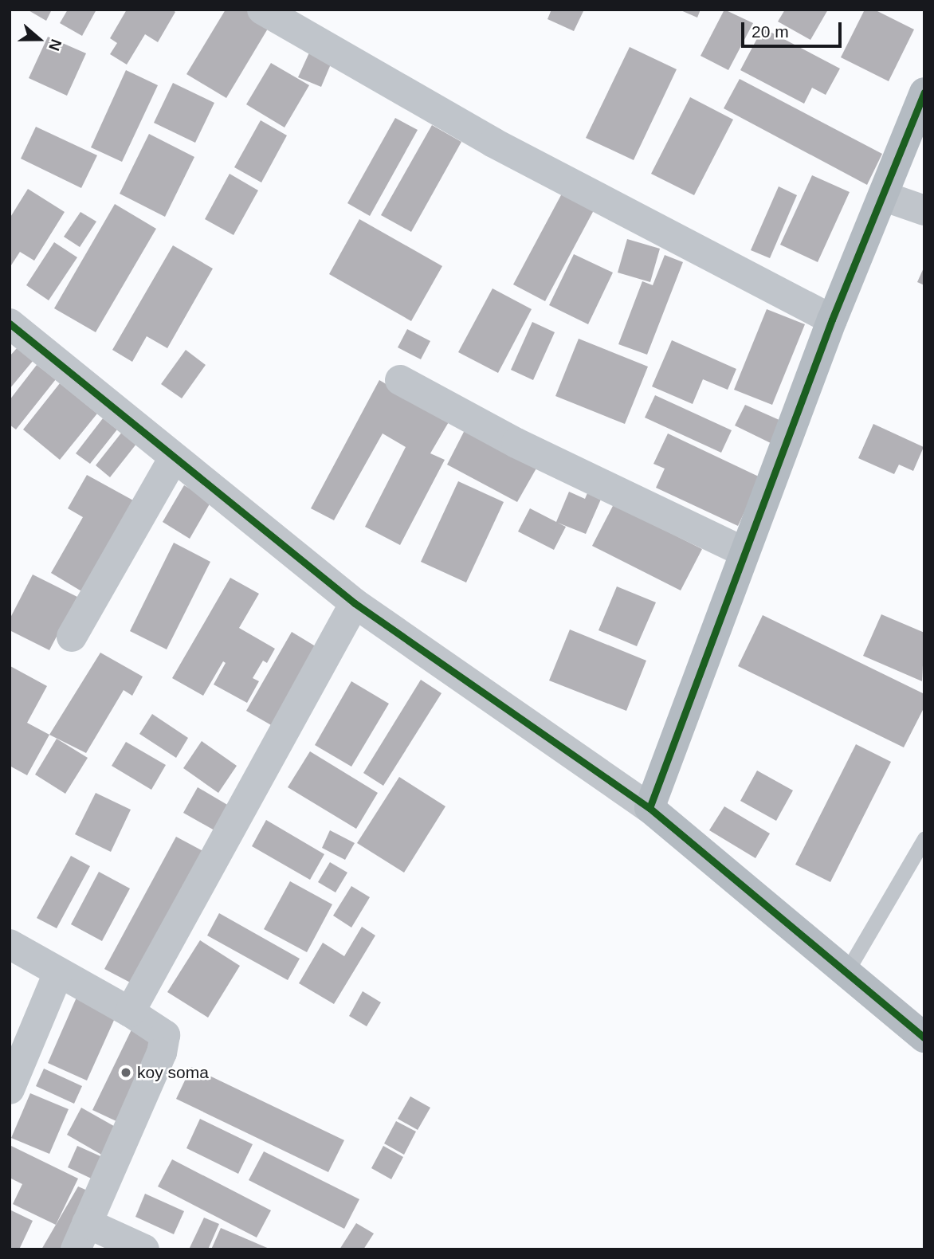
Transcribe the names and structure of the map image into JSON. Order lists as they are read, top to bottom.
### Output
{
  "places": ["koy soma"],
  "scale_bar": "20 m",
  "north": "right"
}
